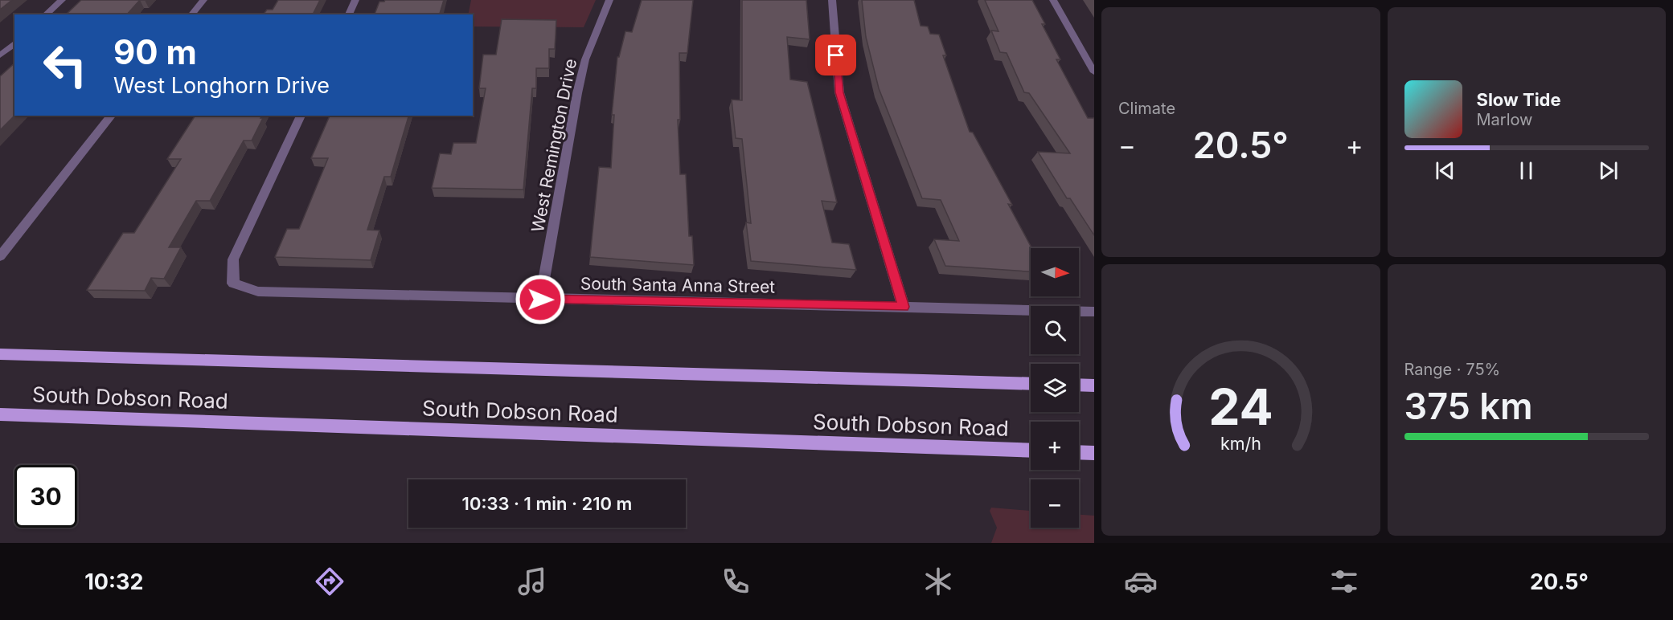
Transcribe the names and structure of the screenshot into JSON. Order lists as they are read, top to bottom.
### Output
{
  "streets": {
    "main road": ["South Dobson Road"],
    "street": ["West Remington Drive", "South Santa Anna Street"]
  },
  "crossings": [
    ["West Remington Drive", "South Santa Anna Street"]
  ],
  "north": "right",
  "page": {
    "tile": [
      "Climate",
      ["Range · 75%", "375 km"]
    ],
    "turn": ["90 m", "West Longhorn Drive"],
    "song": ["Slow Tide", "Marlow"],
    "heat": ["−", "20.5°", "+"],
    "map_buttons": ["+", "−"],
    "limit": "30",
    "trip": "10:33 · 1 min · 210 m",
    "tabs": ["10:32", "20.5°"],
    "gauge": ["24", "km/h"]
  }
}
